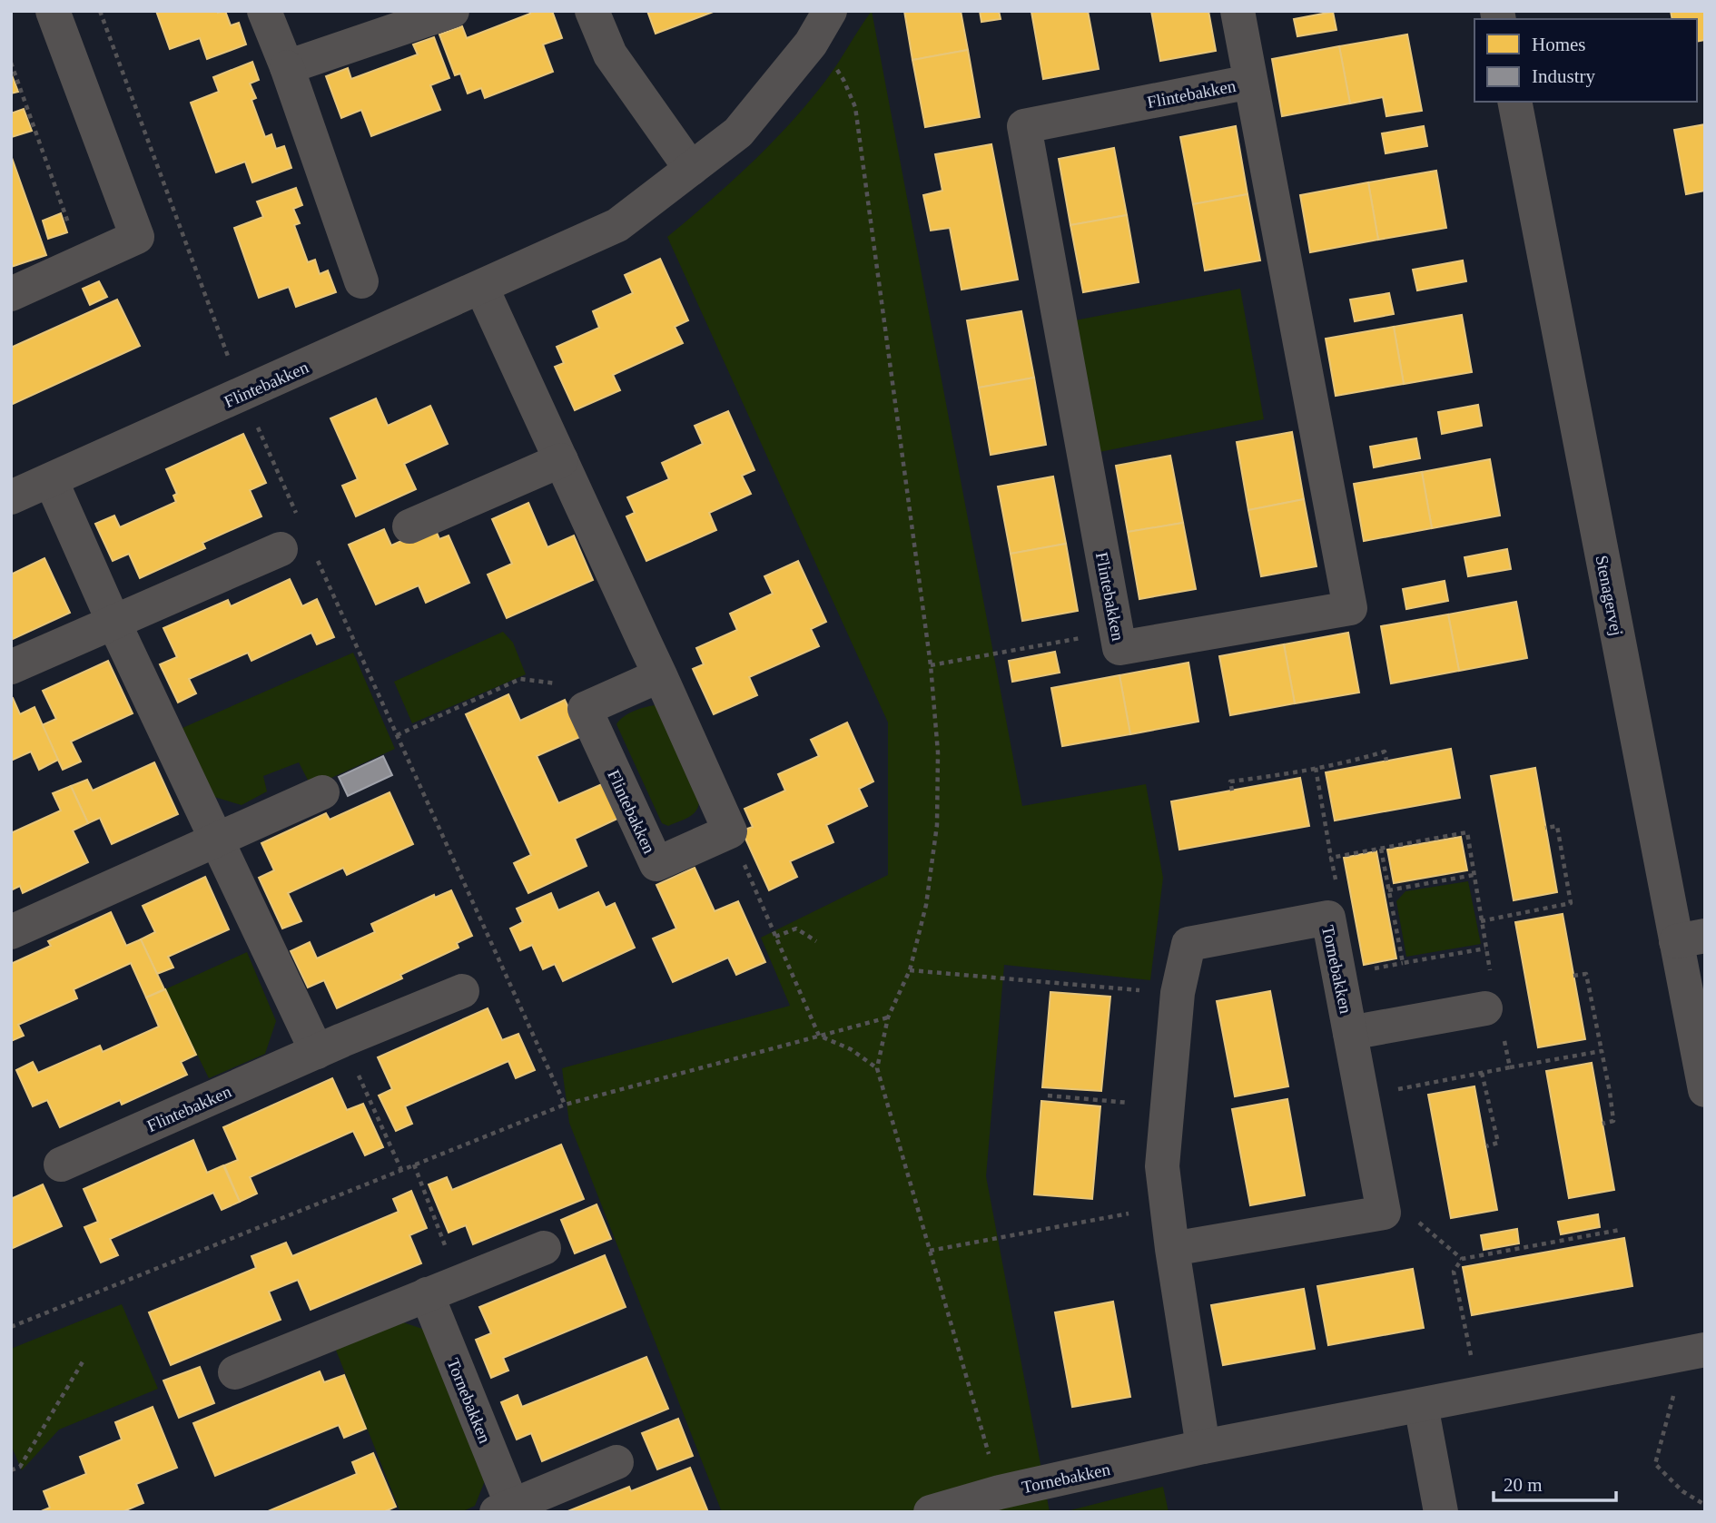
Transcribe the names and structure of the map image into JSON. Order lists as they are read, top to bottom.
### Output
{
  "streets": {
    "street": ["Flintebakken", "Stenagervej", "Tornebakken"]
  },
  "legend": ["Homes", "Industry"],
  "scale_bar": "20 m"
}
